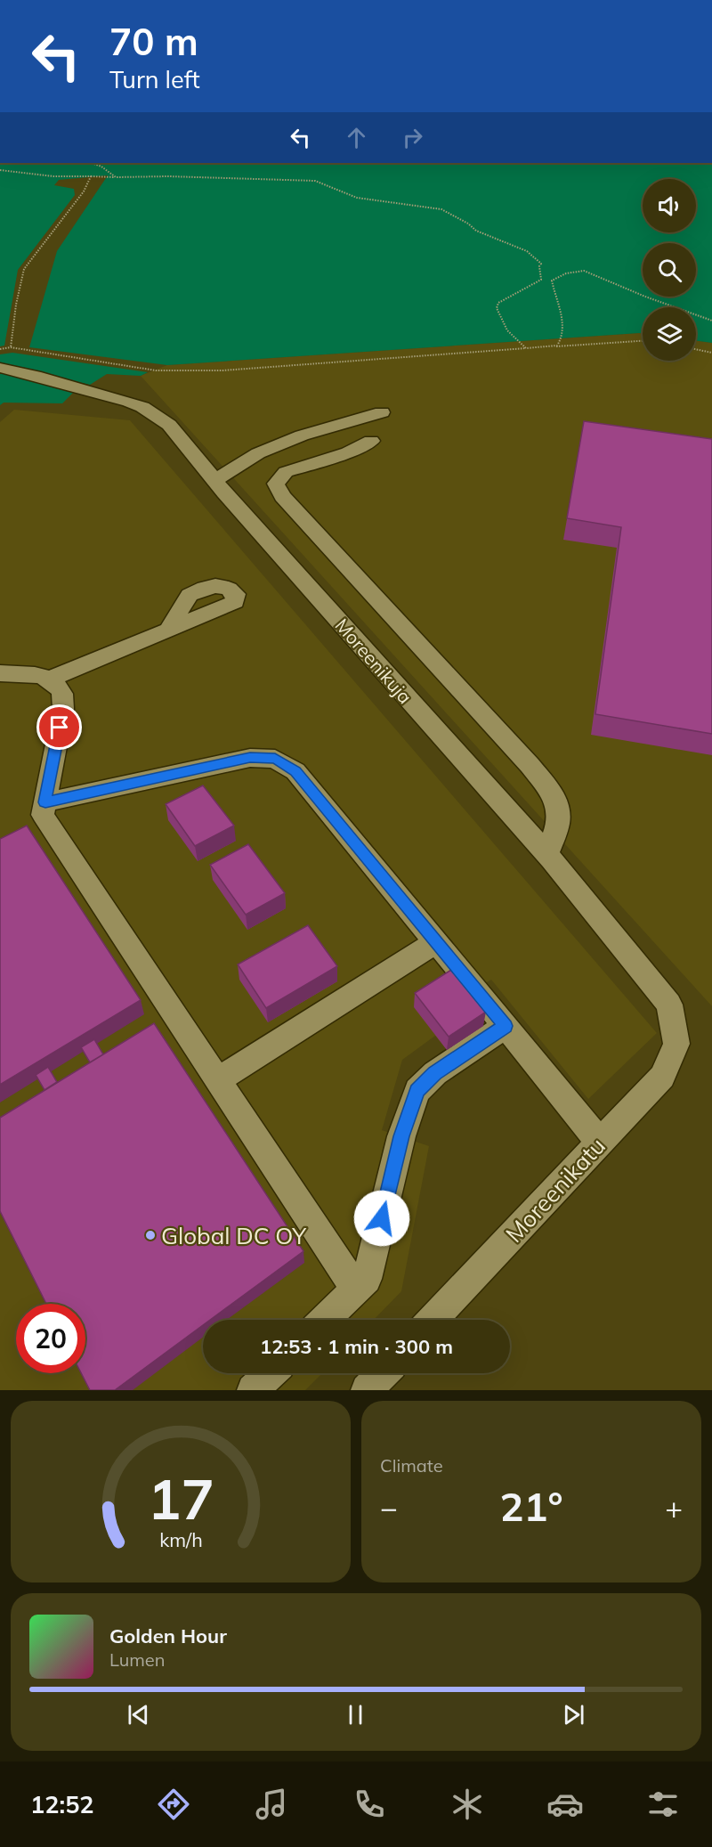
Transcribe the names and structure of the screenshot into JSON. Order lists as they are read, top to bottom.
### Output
{
  "streets": {
    "street": ["Moreenikuja", "Moreenikatu"]
  },
  "crossings": [
    ["Moreenikuja", "Moreenikatu"]
  ],
  "places": ["Global DC OY"],
  "page": {
    "turn": ["70 m", "Turn left"],
    "limit": "20",
    "trip": "12:53 · 1 min · 300 m",
    "tile": "Climate",
    "heat": ["−", "21°", "+"],
    "song": ["Golden Hour", "Lumen"],
    "tabs": "12:52",
    "gauge": ["17", "km/h"]
  }
}
